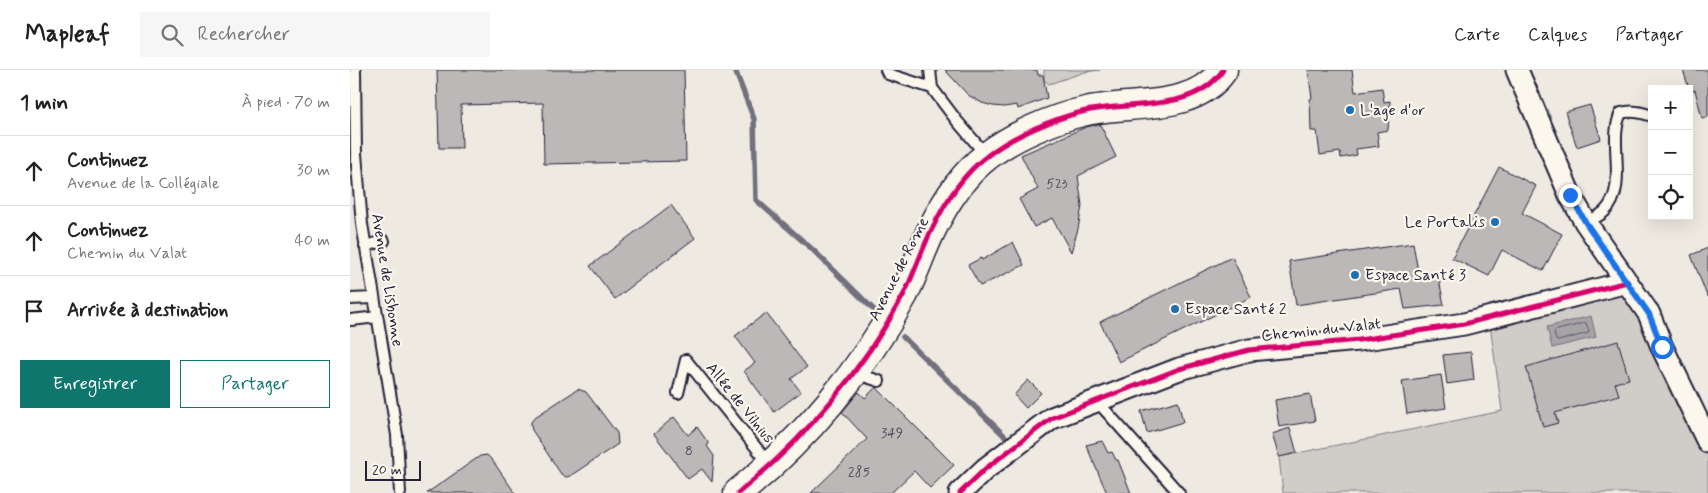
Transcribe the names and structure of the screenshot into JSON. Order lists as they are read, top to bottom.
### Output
{
  "streets": {
    "street": ["Avenue de Rome", "Chemin du Valat"],
    "lane": ["Avenue de Lisbonne", "Allée de Vilnius"]
  },
  "crossings": [
    ["Avenue de Rome", "Allée de Vilnius"]
  ],
  "places": [
    "L'age d'or",
    "Le Portalis",
    "Espace Santé 3",
    "Espace Santé 2"
  ],
  "house_numbers": [
    "523",
    "349",
    "8",
    "285"
  ],
  "scale_bar": "20 m",
  "page": {
    "header": "Mapleaf",
    "search": "Rechercher",
    "nav": ["Carte", "Calques", "Partager"],
    "heading": ["1 min", "À pied · 70 m"],
    "map_buttons": ["+", "−"],
    "list": [
      ["Continuez", "Avenue de la Collégiale", "30 m"],
      ["Continuez", "Chemin du Valat", "40 m"],
      "Arrivée à destination"
    ],
    "buttons": ["Enregistrer", "Partager"],
    "scale": "20 m"
  }
}
